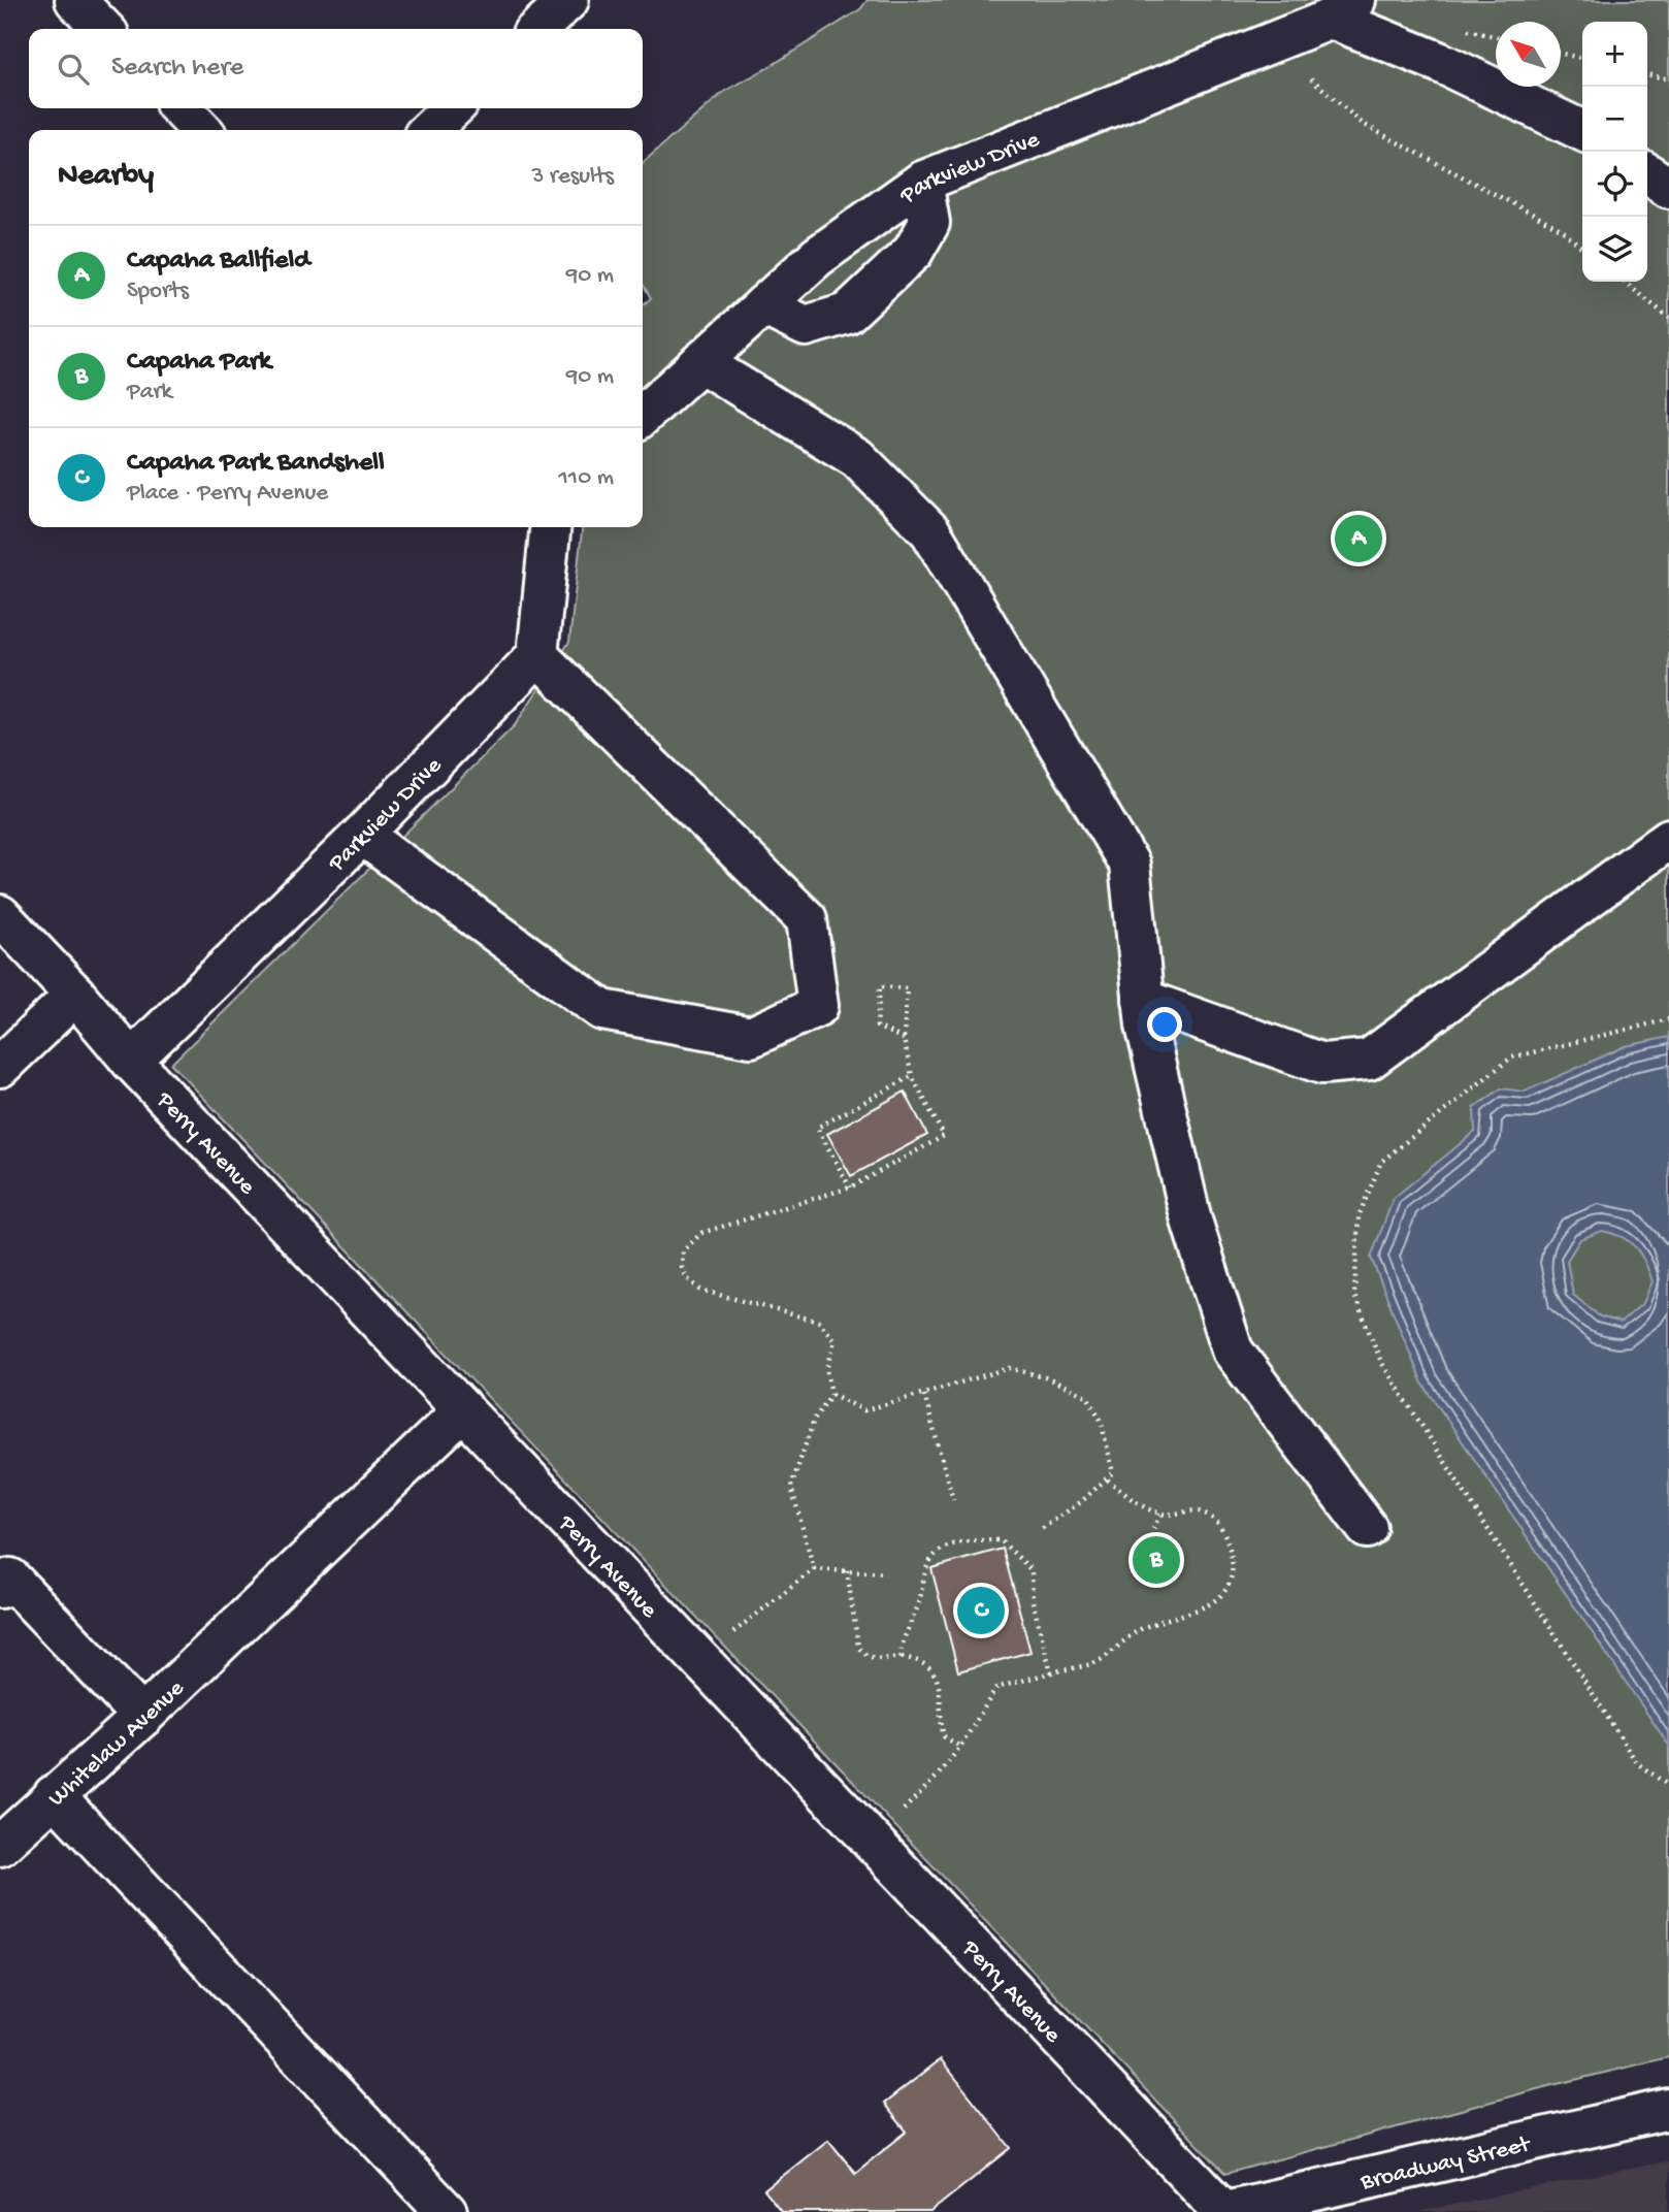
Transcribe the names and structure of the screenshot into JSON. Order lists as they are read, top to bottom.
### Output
{
  "streets": {
    "street": [
      "Parkview Drive",
      "Perry Avenue",
      "Whitelaw Avenue",
      "Broadway Street"
    ]
  },
  "crossings": [
    ["Parkview Drive", "Perry Avenue"],
    ["Perry Avenue", "Whitelaw Avenue"],
    ["Perry Avenue", "Broadway Street"]
  ],
  "north": "top left",
  "page": {
    "map_buttons": ["+", "−"],
    "search": "Search here",
    "heading": ["Nearby", "3 results"],
    "list": [
      {
        "mark": "A",
        "name": "Capaha Ballfield",
        "note": "Sports",
        "value": "90 m"
      },
      {
        "mark": "B",
        "name": "Capaha Park",
        "note": "Park",
        "value": "90 m"
      },
      {
        "mark": "C",
        "name": "Capaha Park Bandshell",
        "note": "Place · Perry Avenue",
        "value": "110 m"
      }
    ],
    "pins": ["A", "B", "C"]
  }
}
